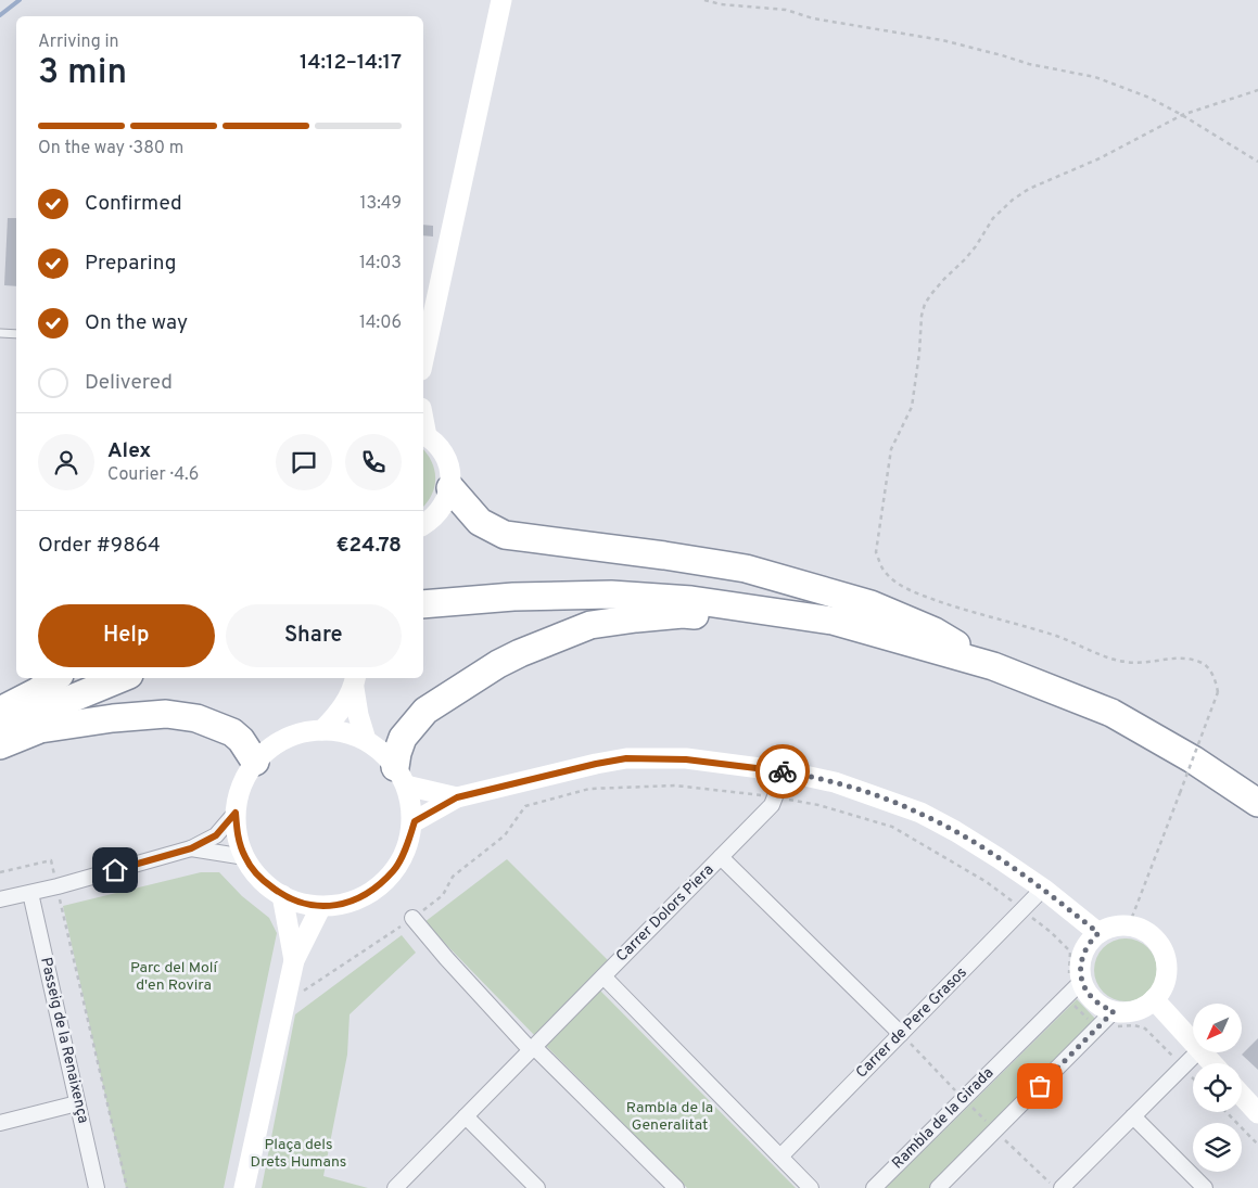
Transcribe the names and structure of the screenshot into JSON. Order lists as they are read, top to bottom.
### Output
{
  "streets": {
    "street": [
      "Carrer Dolors Piera",
      "Carrer de Pere Grasos",
      "Passeig de la Renaixença",
      "Rambla de la Girada"
    ]
  },
  "parks": ["Parc del Molí d'en Rovira", "Rambla de la Generalitat", "Plaça dels Drets Humans"],
  "north": "bottom left",
  "page": {
    "heading": ["3 min", "Arriving in", "14:12–14:17"],
    "panel": [
      "Alex",
      "Courier · 4.6",
      "Order #9864",
      "€24.78"
    ],
    "bar": "On the way · 380 m",
    "list": [
      ["Confirmed", "13:49"],
      ["Preparing", "14:03"],
      ["On the way", "14:06"],
      "Delivered"
    ],
    "buttons": ["Help", "Share"]
  }
}
